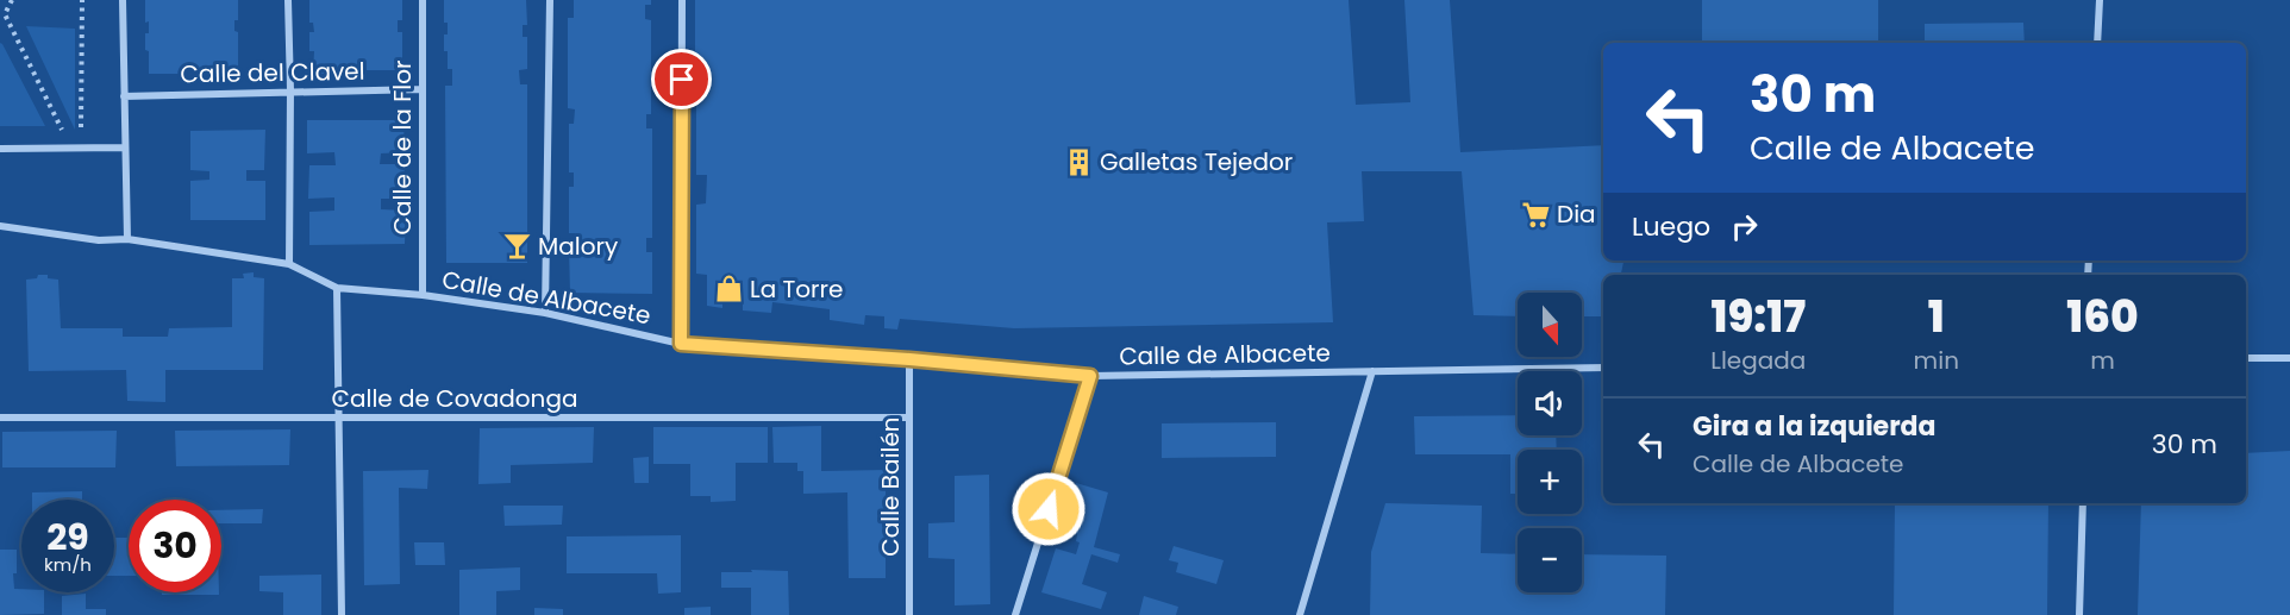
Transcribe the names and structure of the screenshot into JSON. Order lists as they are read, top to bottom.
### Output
{
  "streets": {
    "street": [
      "Calle del Clavel",
      "Calle de la Flor",
      "Calle de Albacete",
      "Calle de Covadonga",
      "Calle Bailén"
    ]
  },
  "crossings": [
    ["Calle del Clavel", "Calle de la Flor"],
    ["Calle de la Flor", "Calle de Albacete"],
    ["Calle de Albacete", "Calle Bailén"],
    ["Calle de Covadonga", "Calle Bailén"]
  ],
  "places": {
    "building": ["Galletas Tejedor"],
    "supermarket": ["Dia"],
    "bar": ["Malory"],
    "shop": ["La Torre"]
  },
  "north": "bottom",
  "page": {
    "turn": ["30 m", "Calle de Albacete"],
    "then": "Luego",
    "eta": [
      "19:17",
      "Llegada",
      "1",
      "min",
      "160",
      "m"
    ],
    "map_buttons": ["+", "−"],
    "list": [
      {
        "name": "Gira a la izquierda",
        "note": "Calle de Albacete",
        "value": "30 m"
      }
    ],
    "speed": "29 km/h",
    "limit": "30"
  }
}
